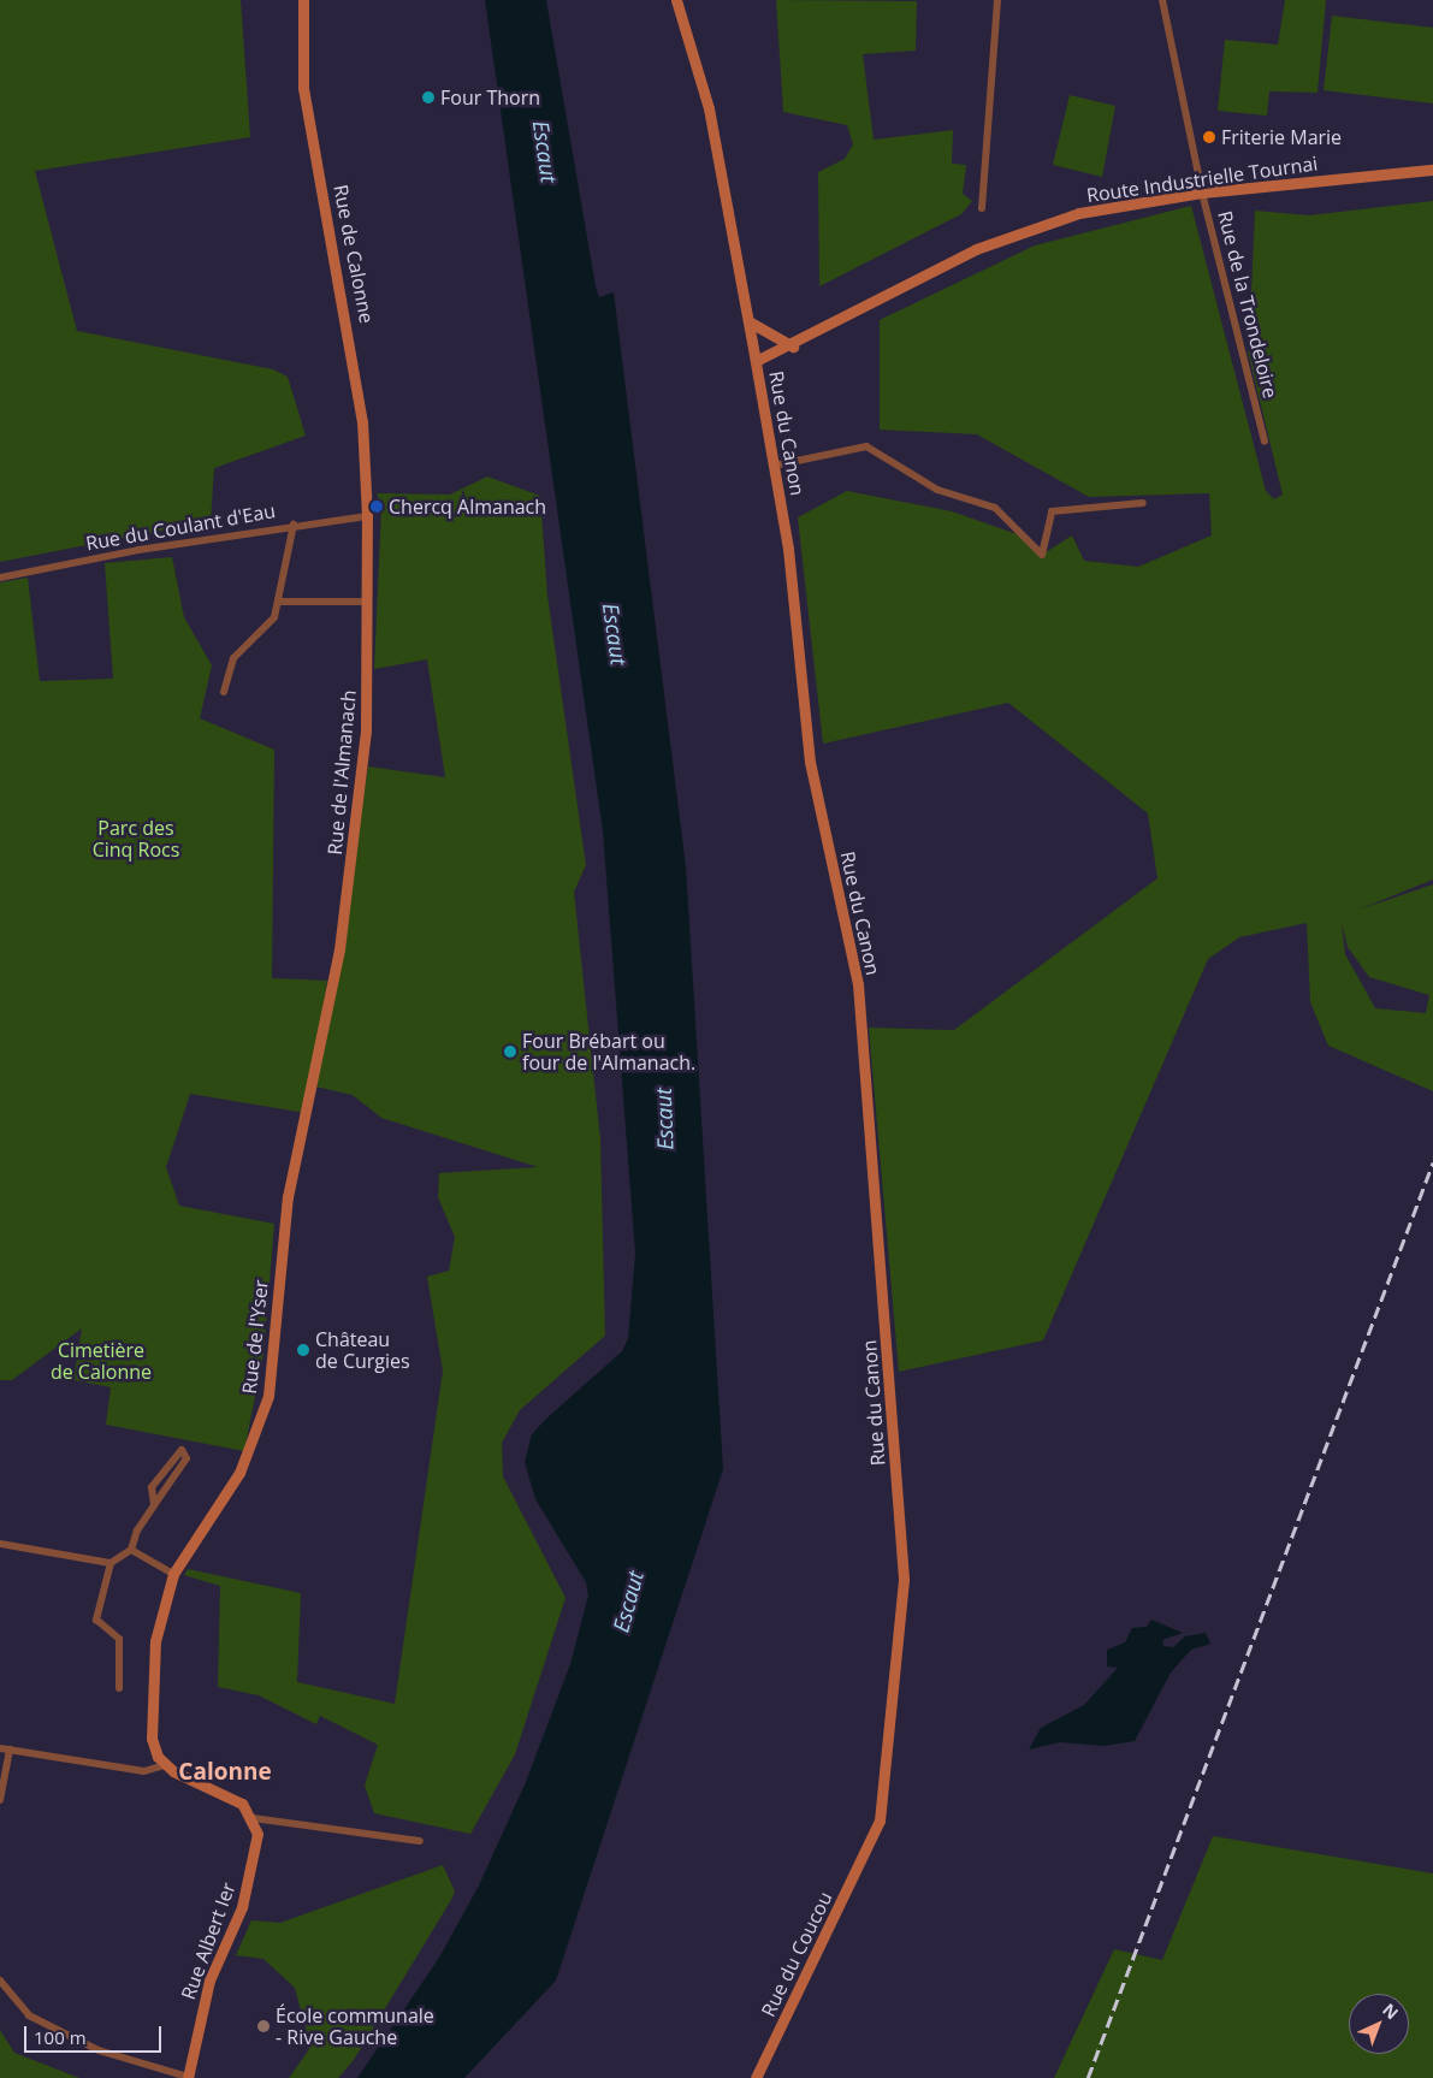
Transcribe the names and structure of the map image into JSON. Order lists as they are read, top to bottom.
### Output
{
  "streets": {
    "main road": [
      "Route Industrielle Tournai",
      "Rue de Calonne",
      "Rue du Canon",
      "Rue de l'Almanach",
      "Rue de l'Yser",
      "Rue Albert Ier",
      "Rue du Coucou"
    ],
    "street": ["Rue de la Trondeloire", "Rue du Coulant d'Eau"]
  },
  "crossings": [
    ["Route Industrielle Tournai", "Rue de la Trondeloire"],
    ["Route Industrielle Tournai", "Rue du Canon"],
    ["Rue de Calonne", "Rue du Coulant d'Eau"],
    ["Rue de Calonne", "Rue de l'Almanach"],
    ["Rue du Canon", "Rue du Coucou"],
    ["Rue du Coulant d'Eau", "Rue de l'Almanach"],
    ["Rue de l'Almanach", "Rue de l'Yser"]
  ],
  "districts": ["Calonne"],
  "water": ["Escaut"],
  "parks": ["Parc des Cinq Rocs", "Cimetière de Calonne"],
  "places": [
    "Four Thorn",
    "Friterie Marie",
    "Chercq Almanach",
    "Four Brébart ou four de l'Almanach.",
    "Château de Curgies",
    "École communale - Rive Gauche"
  ],
  "scale_bar": "100 m",
  "north": "top right"
}
